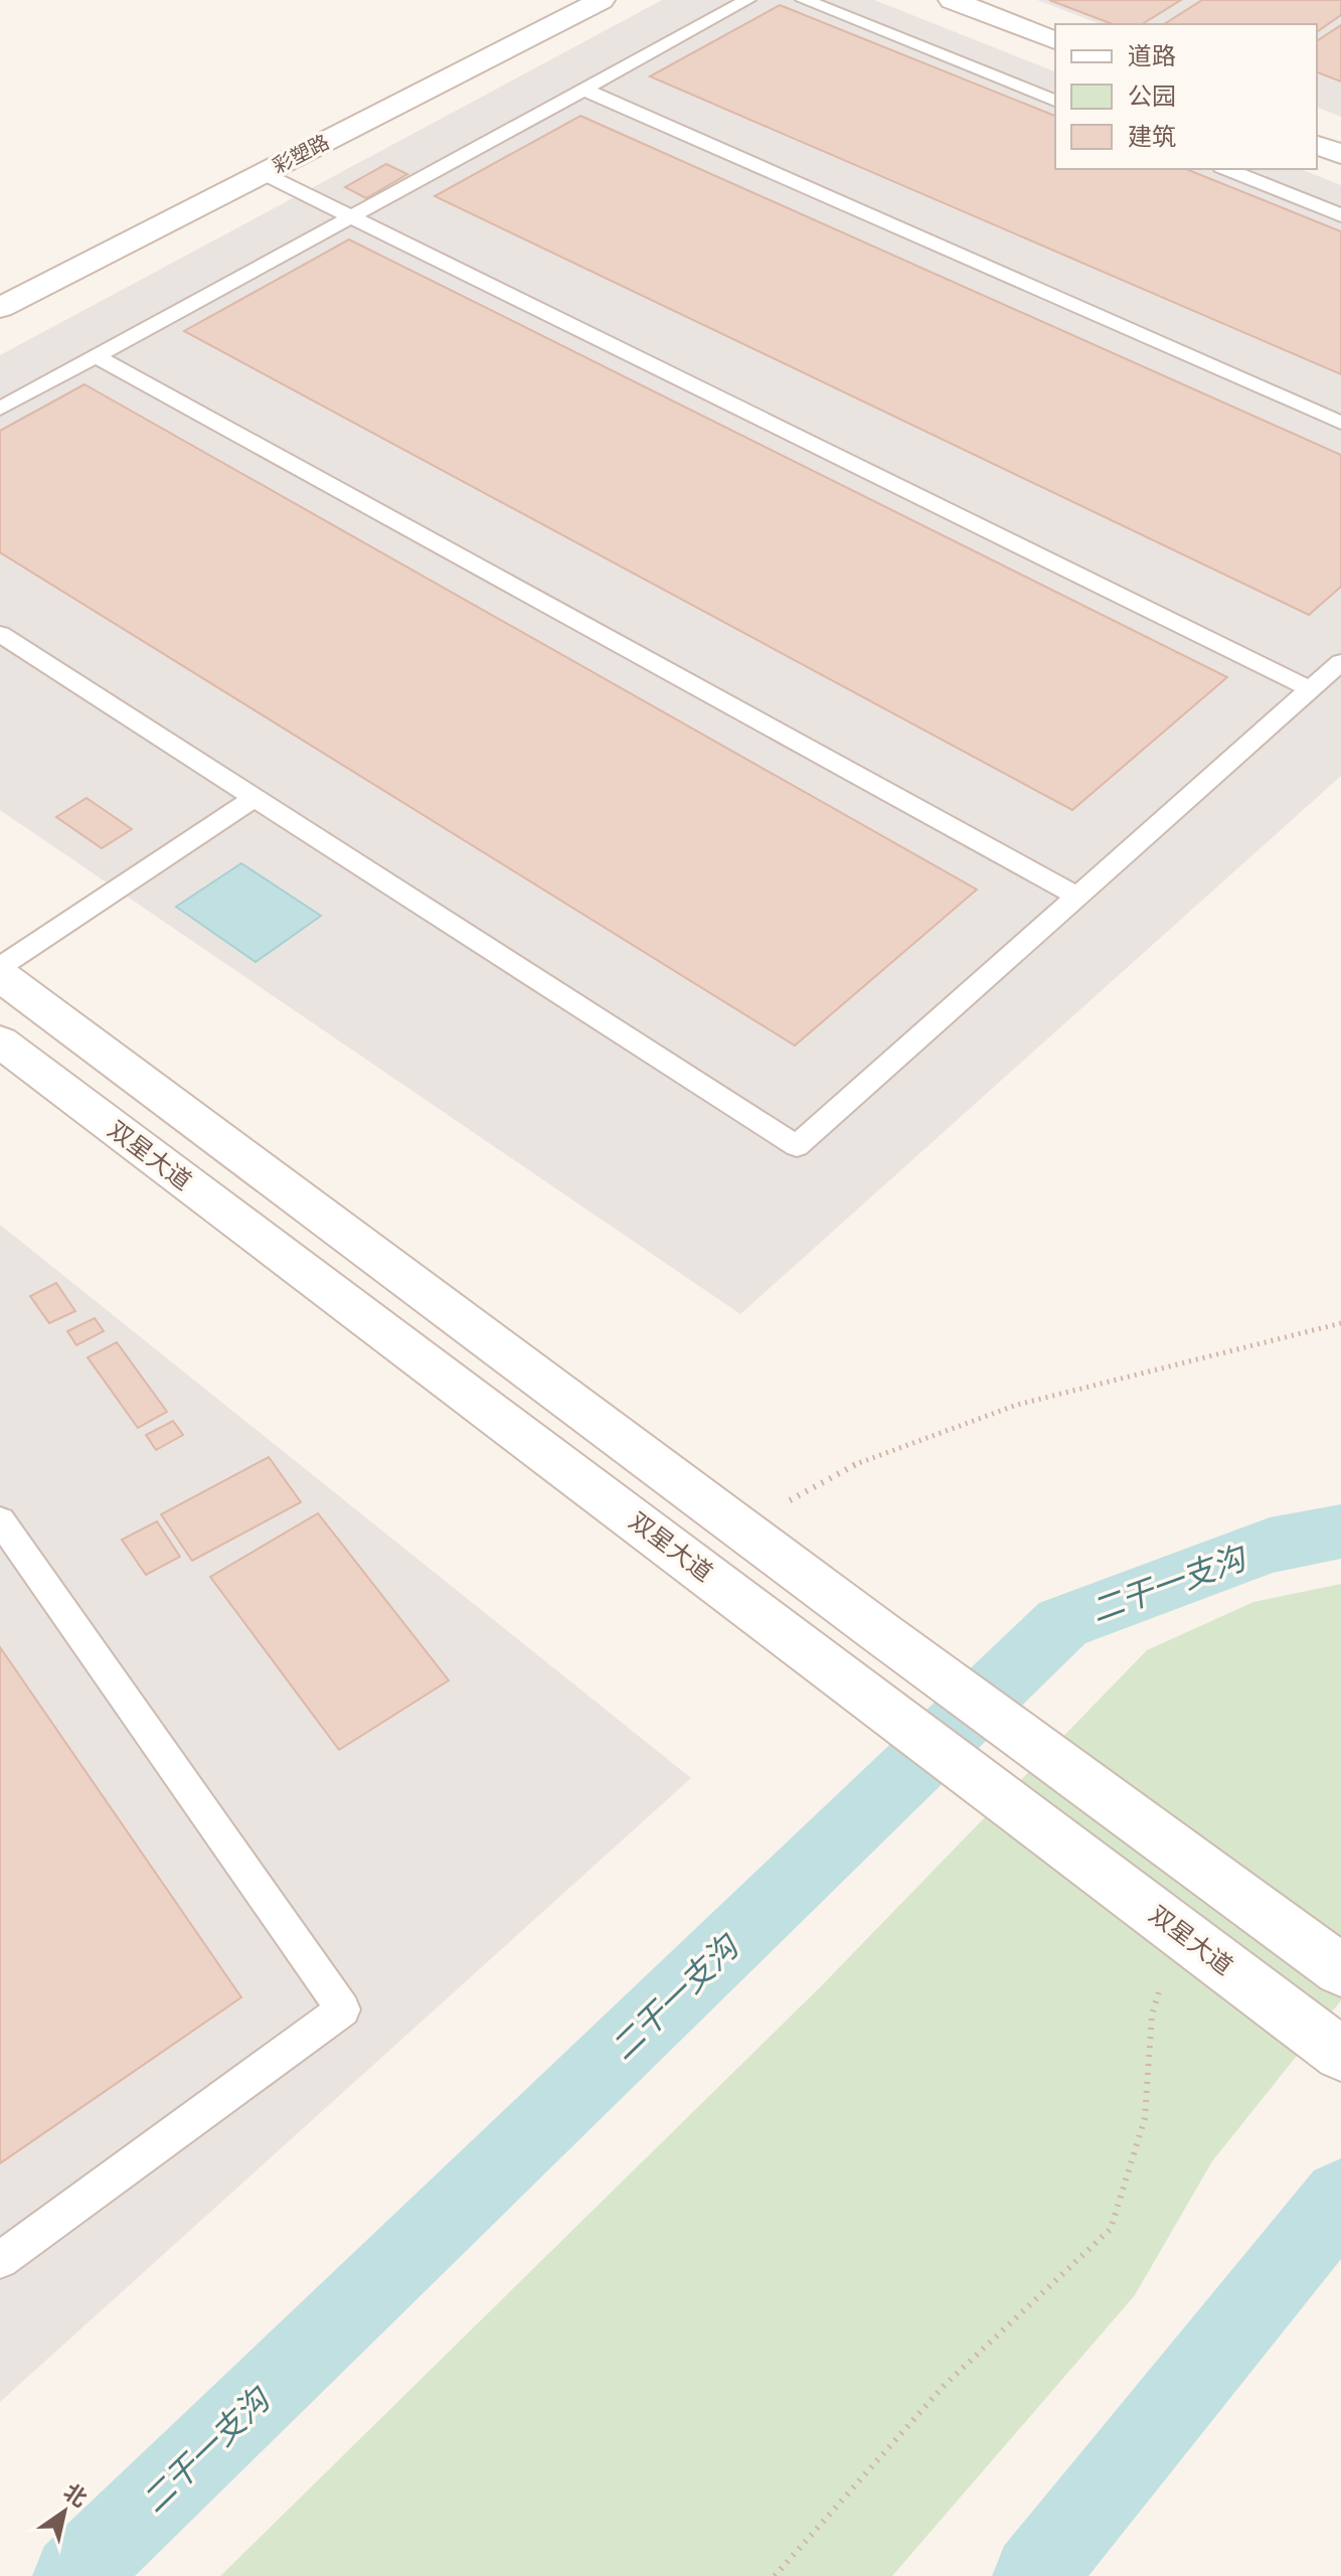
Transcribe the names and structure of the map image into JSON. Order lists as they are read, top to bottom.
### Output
{
  "streets": {
    "street": ["彩塑路", "双星大道"]
  },
  "water": ["二干一支沟"],
  "legend": ["道路", "公园", "建筑"],
  "north": "top right"
}
